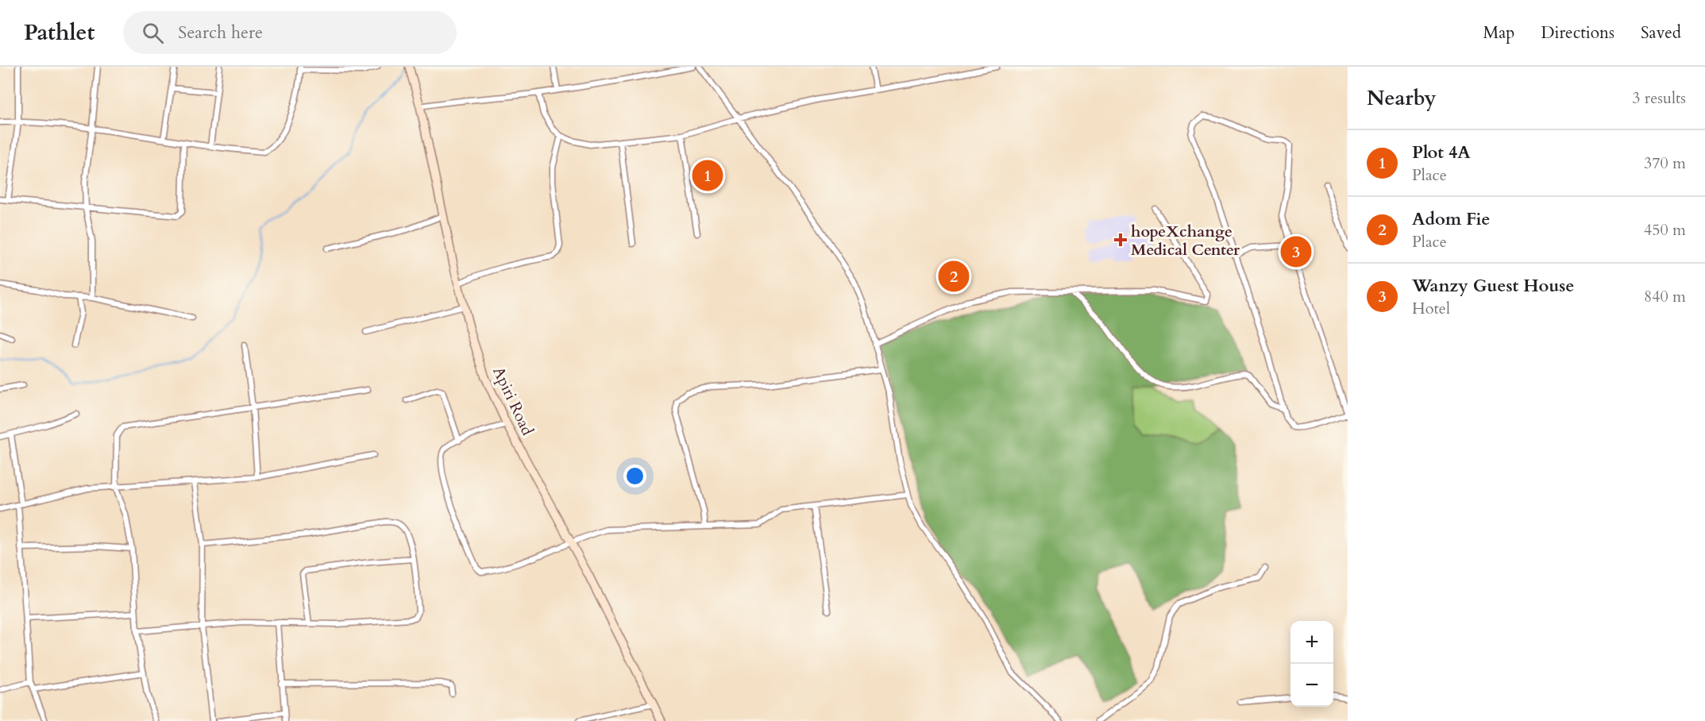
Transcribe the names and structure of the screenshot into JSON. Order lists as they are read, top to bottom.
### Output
{
  "streets": {
    "street": ["Apiri Road"]
  },
  "places": {
    "health": ["hopeXchange Medical Center"]
  },
  "page": {
    "header": "Pathlet",
    "search": "Search here",
    "nav": ["Map", "Directions", "Saved"],
    "heading": ["Nearby", "3 results"],
    "list": [
      {
        "mark": "1",
        "name": "Plot 4A",
        "note": "Place",
        "value": "370 m"
      },
      {
        "mark": "2",
        "name": "Adom Fie",
        "note": "Place",
        "value": "450 m"
      },
      {
        "mark": "3",
        "name": "Wanzy Guest House",
        "note": "Hotel",
        "value": "840 m"
      }
    ],
    "pins": ["1", "3", "2"],
    "map_buttons": ["+", "−"]
  }
}
